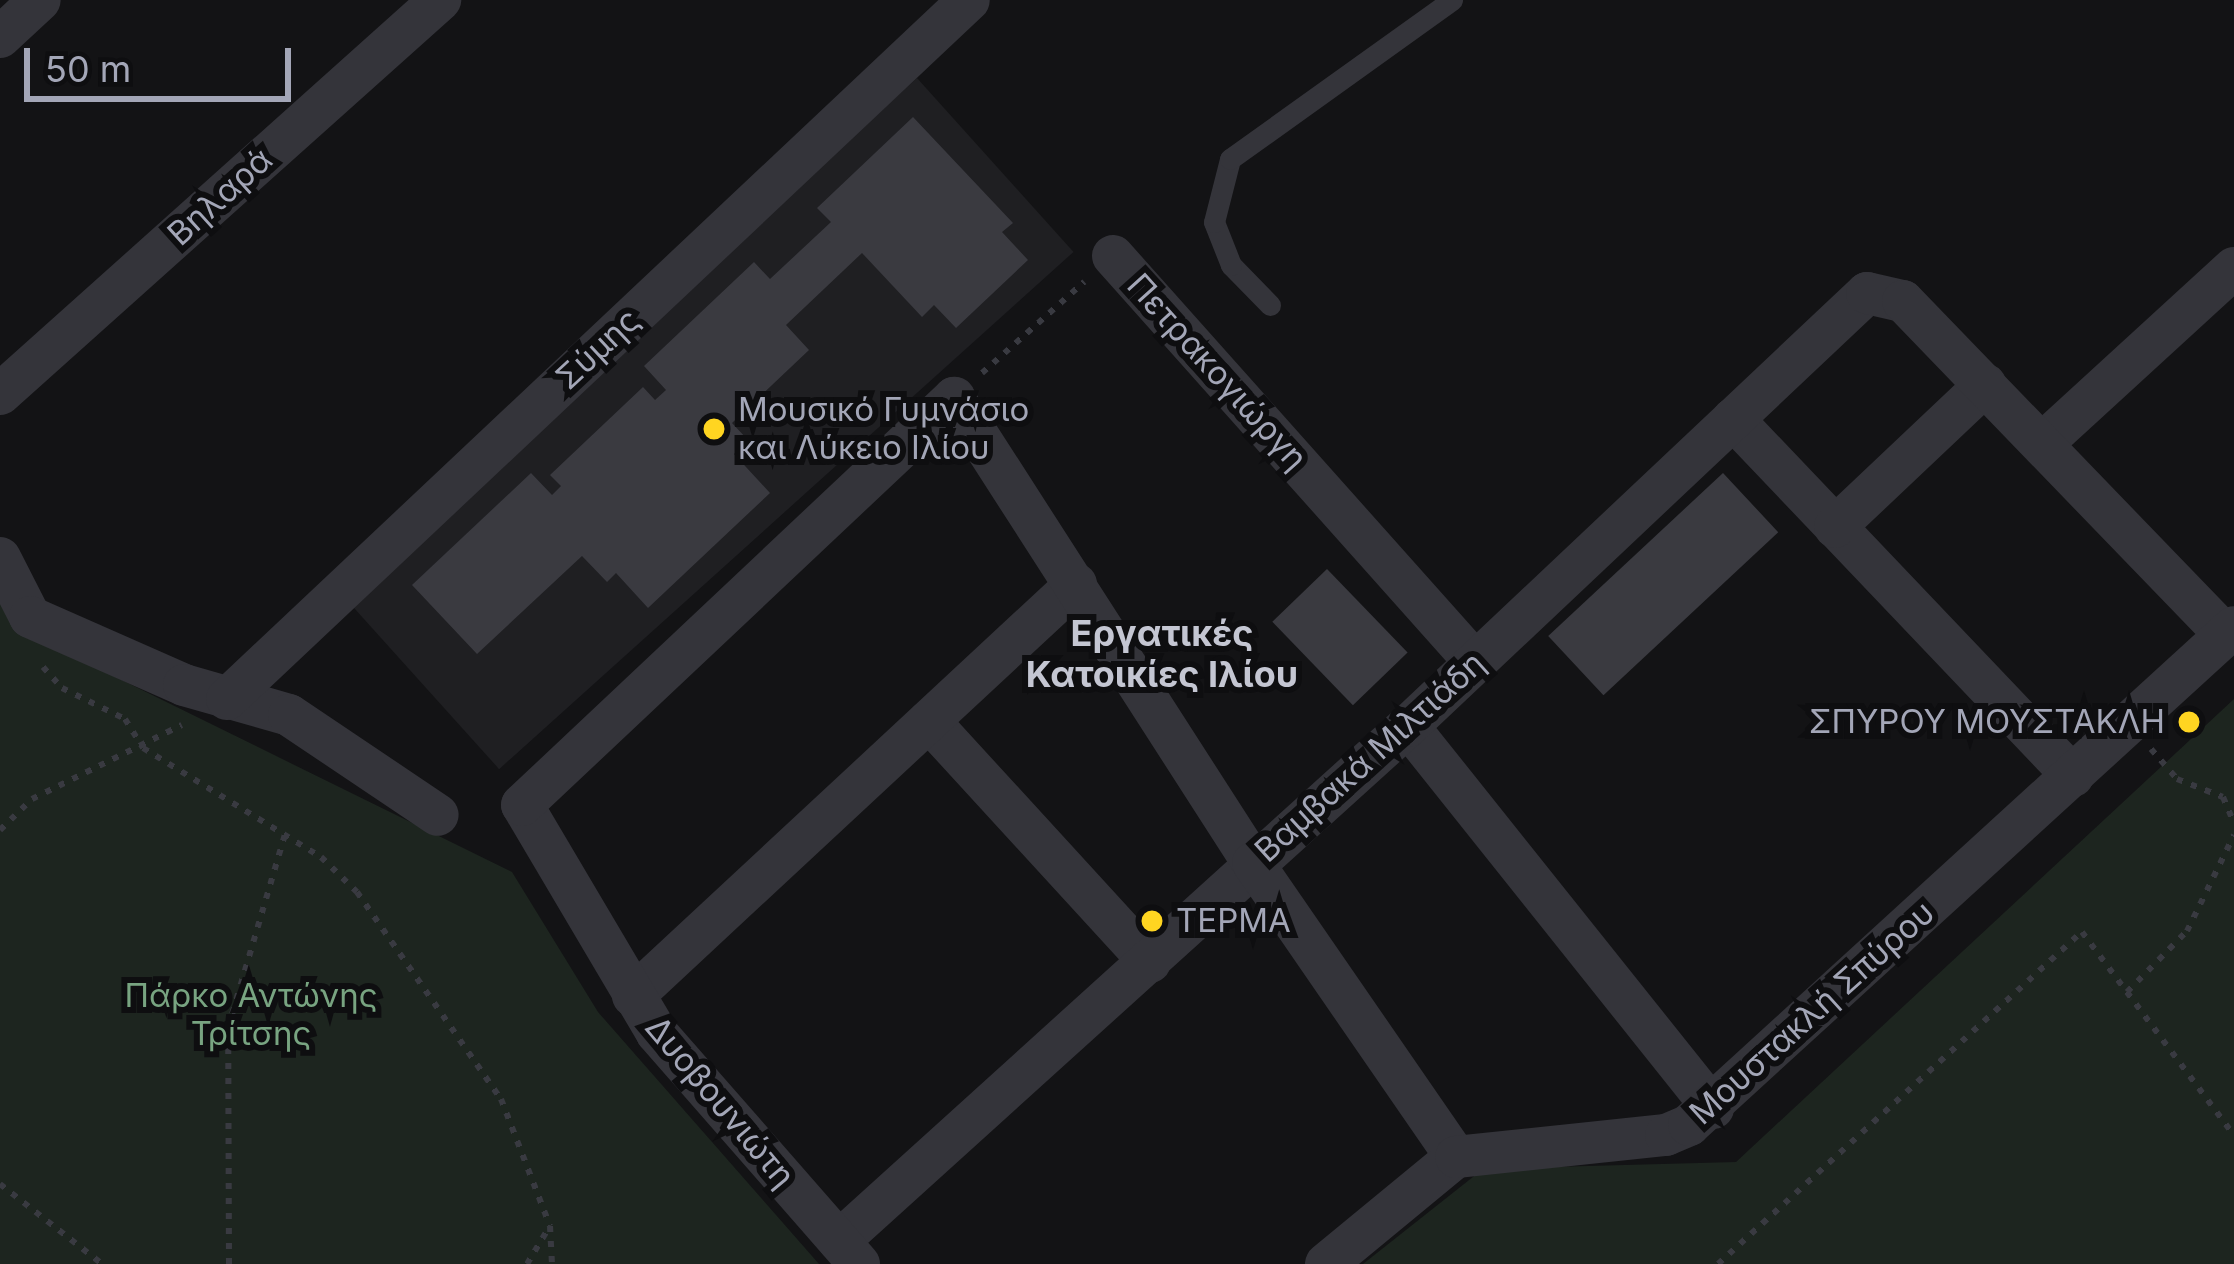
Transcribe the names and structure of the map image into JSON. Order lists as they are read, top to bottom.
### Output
{
  "streets": {
    "street": [
      "Βηλαρά",
      "Σύμης",
      "Πετρακογιώργη",
      "Βαμβακά Μιλτιάδη",
      "Μουστακλή Σπύρου",
      "Δυοβουνιώτη"
    ]
  },
  "crossings": [
    ["Πετρακογιώργη", "Βαμβακά Μιλτιάδη"],
    ["Πετρακογιώργη", "Δυοβουνιώτη"],
    ["Βαμβακά Μιλτιάδη", "Δυοβουνιώτη"]
  ],
  "districts": ["Εργατικές Κατοικίες Ιλίου"],
  "parks": ["Πάρκο Αντώνης Τρίτσης"],
  "places": ["Μουσικό Γυμνάσιο και Λύκειο Ιλίου", "ΣΠΥΡΟΥ ΜΟΥΣΤΑΚΛΗ", "ΤΕΡΜΑ"],
  "scale_bar": "50 m"
}
